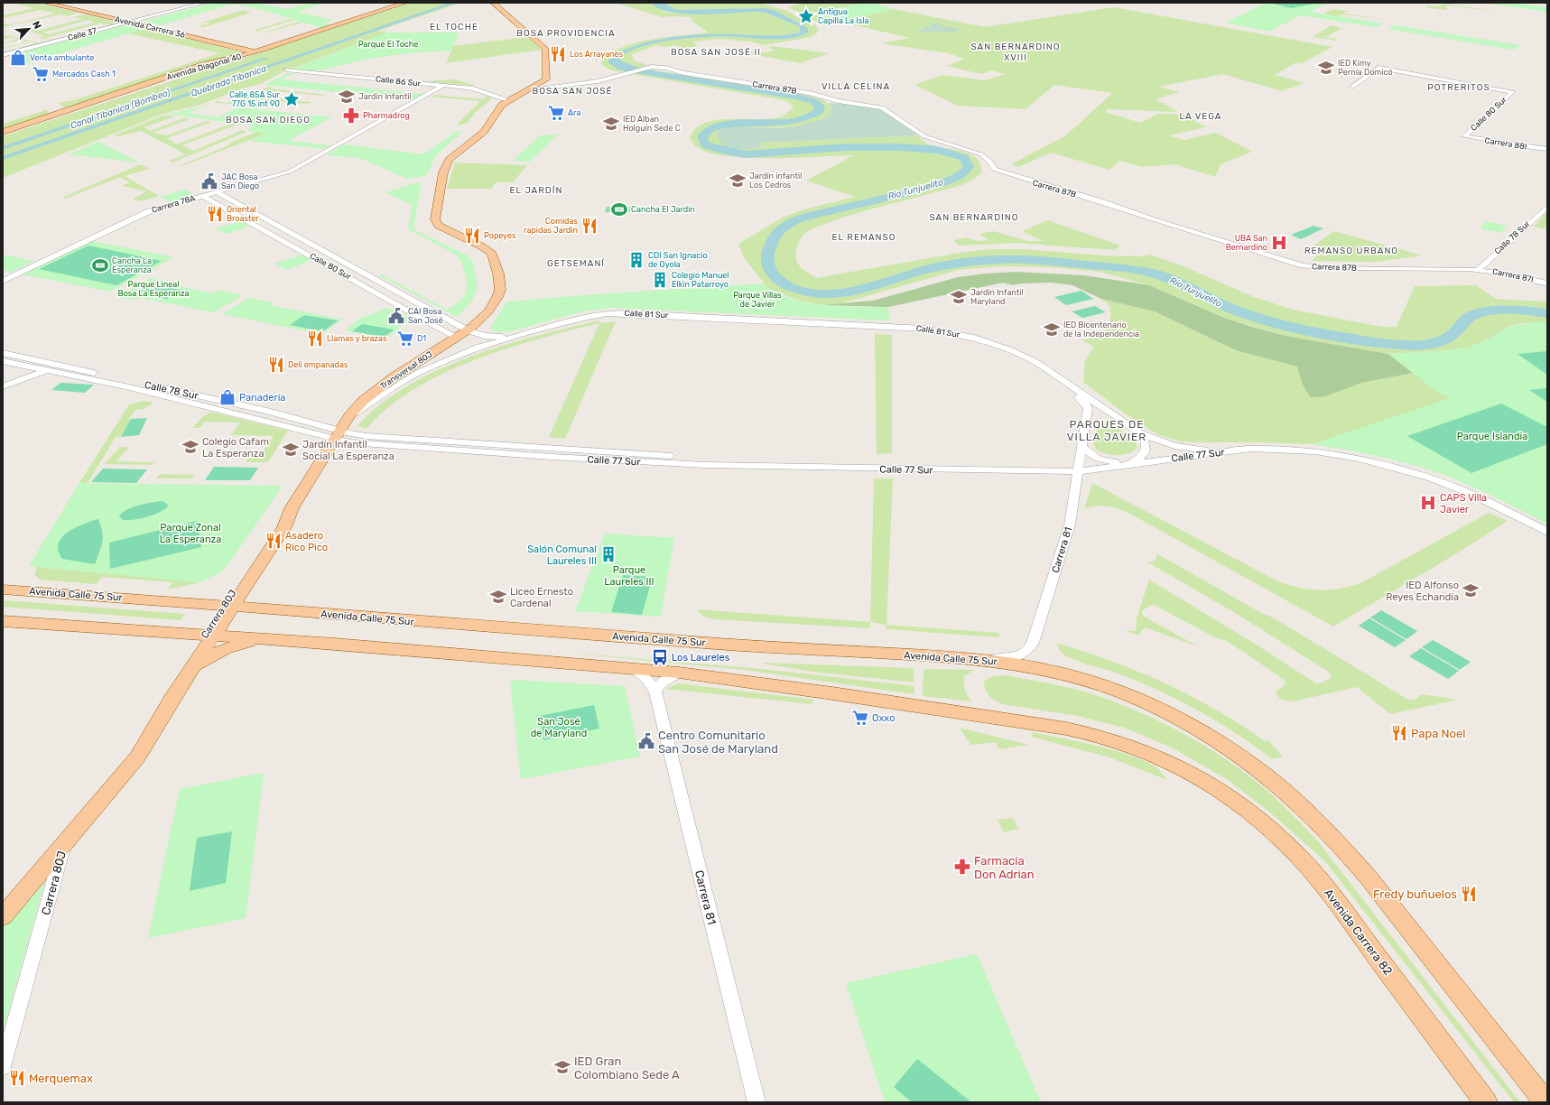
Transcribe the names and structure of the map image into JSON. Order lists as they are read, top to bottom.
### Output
{
  "streets": {
    "main road": [
      "Avenida Carrera 36",
      "Avenida Diagonal 40",
      "Transversal 80J",
      "Avenida Calle 75 Sur",
      "Carrera 80J",
      "Avenida Carrera 82"
    ],
    "street": [
      "Calle 37",
      "Calle 86 Sur",
      "Carrera 87B",
      "Calle 80 Sur",
      "Carrera 88I",
      "Carrera 78A",
      "Calle 78 Sur",
      "Carrera 87I",
      "Calle 81 Sur",
      "Calle 77 Sur",
      "Carrera 81"
    ]
  },
  "crossings": [
    ["Avenida Carrera 36", "Calle 37"],
    ["Avenida Carrera 36", "Avenida Diagonal 40"],
    ["Calle 86 Sur", "Carrera 78A"],
    ["Calle 86 Sur", "Transversal 80J"],
    ["Carrera 87B", "Calle 78 Sur"],
    ["Carrera 87B", "Carrera 87I"],
    ["Calle 80 Sur", "Carrera 88I"],
    ["Calle 80 Sur", "Carrera 78A"],
    ["Calle 80 Sur", "Calle 81 Sur"],
    ["Calle 80 Sur", "Transversal 80J"],
    ["Calle 78 Sur", "Carrera 87I"],
    ["Calle 78 Sur", "Calle 77 Sur"],
    ["Calle 78 Sur", "Carrera 80J"],
    ["Calle 81 Sur", "Transversal 80J"],
    ["Calle 81 Sur", "Calle 77 Sur"],
    ["Calle 81 Sur", "Carrera 81"],
    ["Calle 81 Sur", "Carrera 80J"],
    ["Transversal 80J", "Carrera 80J"],
    ["Calle 77 Sur", "Carrera 81"],
    ["Calle 77 Sur", "Carrera 80J"],
    ["Carrera 81", "Avenida Calle 75 Sur"],
    ["Avenida Calle 75 Sur", "Carrera 80J"]
  ],
  "districts": [
    "EL TOCHE",
    "BOSA PROVIDENCIA",
    "SAN BERNARDINO XVIII",
    "BOSA SAN JOSÉ II",
    "VILLA CELINA",
    "POTRERITOS",
    "BOSA SAN JOSÉ",
    "LA VEGA",
    "BOSA SAN DIEGO",
    "EL JARDÍN",
    "SAN BERNARDINO",
    "EL REMANSO",
    "REMANSO URBANO",
    "GETSEMANÍ",
    "PARQUES DE VILLA JAVIER"
  ],
  "water": ["Quebrada Tibaníca", "Canal Tibanica (Bombeo)", "Río Tunjuelito"],
  "parks": [
    "Parque El Toche",
    "Parque Lineal Bosa La Esperanza",
    "Parque Villas de Javier",
    "Parque Islandia",
    "Parque Zonal La Esperanza",
    "Parque Laureles III",
    "San José de Maryland"
  ],
  "places": {
    "place": ["Antigua Capilla La Isla", "Calle 85A Sur 77G 15 int 90"],
    "restaurant": [
      "Los Arrayanes",
      "Oriental Broaster",
      "Comidas rapidas Jardin",
      "Popeyes",
      "Llamas y brazas",
      "Deli empanadas",
      "Asadero Rico Pico",
      "Papa Noel",
      "Fredy buñuelos",
      "Merquemax"
    ],
    "shop": ["Venta ambulante", "Panadería"],
    "school or university": [
      "IED Kimy Pernía Domicó",
      "Jardin Infantil",
      "IED Alban Holguín Sede C",
      "Jardín infantil Los Cedros",
      "Jardín Infantil Maryland",
      "IED Bicentenario de la Independencia",
      "Colegio Cafam La Esperanza",
      "Jardín Infantil Social La Esperanza",
      "IED Alfonso Reyes Echandía",
      "Liceo Ernesto Cardenal",
      "IED Gran Colombiano Sede A"
    ],
    "supermarket": [
      "Mercados Cash 1",
      "Ara",
      "D1",
      "Oxxo"
    ],
    "pharmacy": ["Pharmadrog", "Farmacia Don Adrian"],
    "public building": ["JAC Bosa San Diego", "CAI Bosa San José", "Centro Comunitario San José de Maryland"],
    "sports": ["Cancha El Jardín", "Cancha La Esperanza"],
    "hospital": ["UBA San Bernardino", "CAPS Villa Javier"],
    "building": ["CDI San Ignacio de Oyola", "Colegio Manuel Elkin Patarroyo", "Salón Comunal Laureles III"],
    "bus stop": ["Los Laureles"]
  },
  "north": "top right"
}
